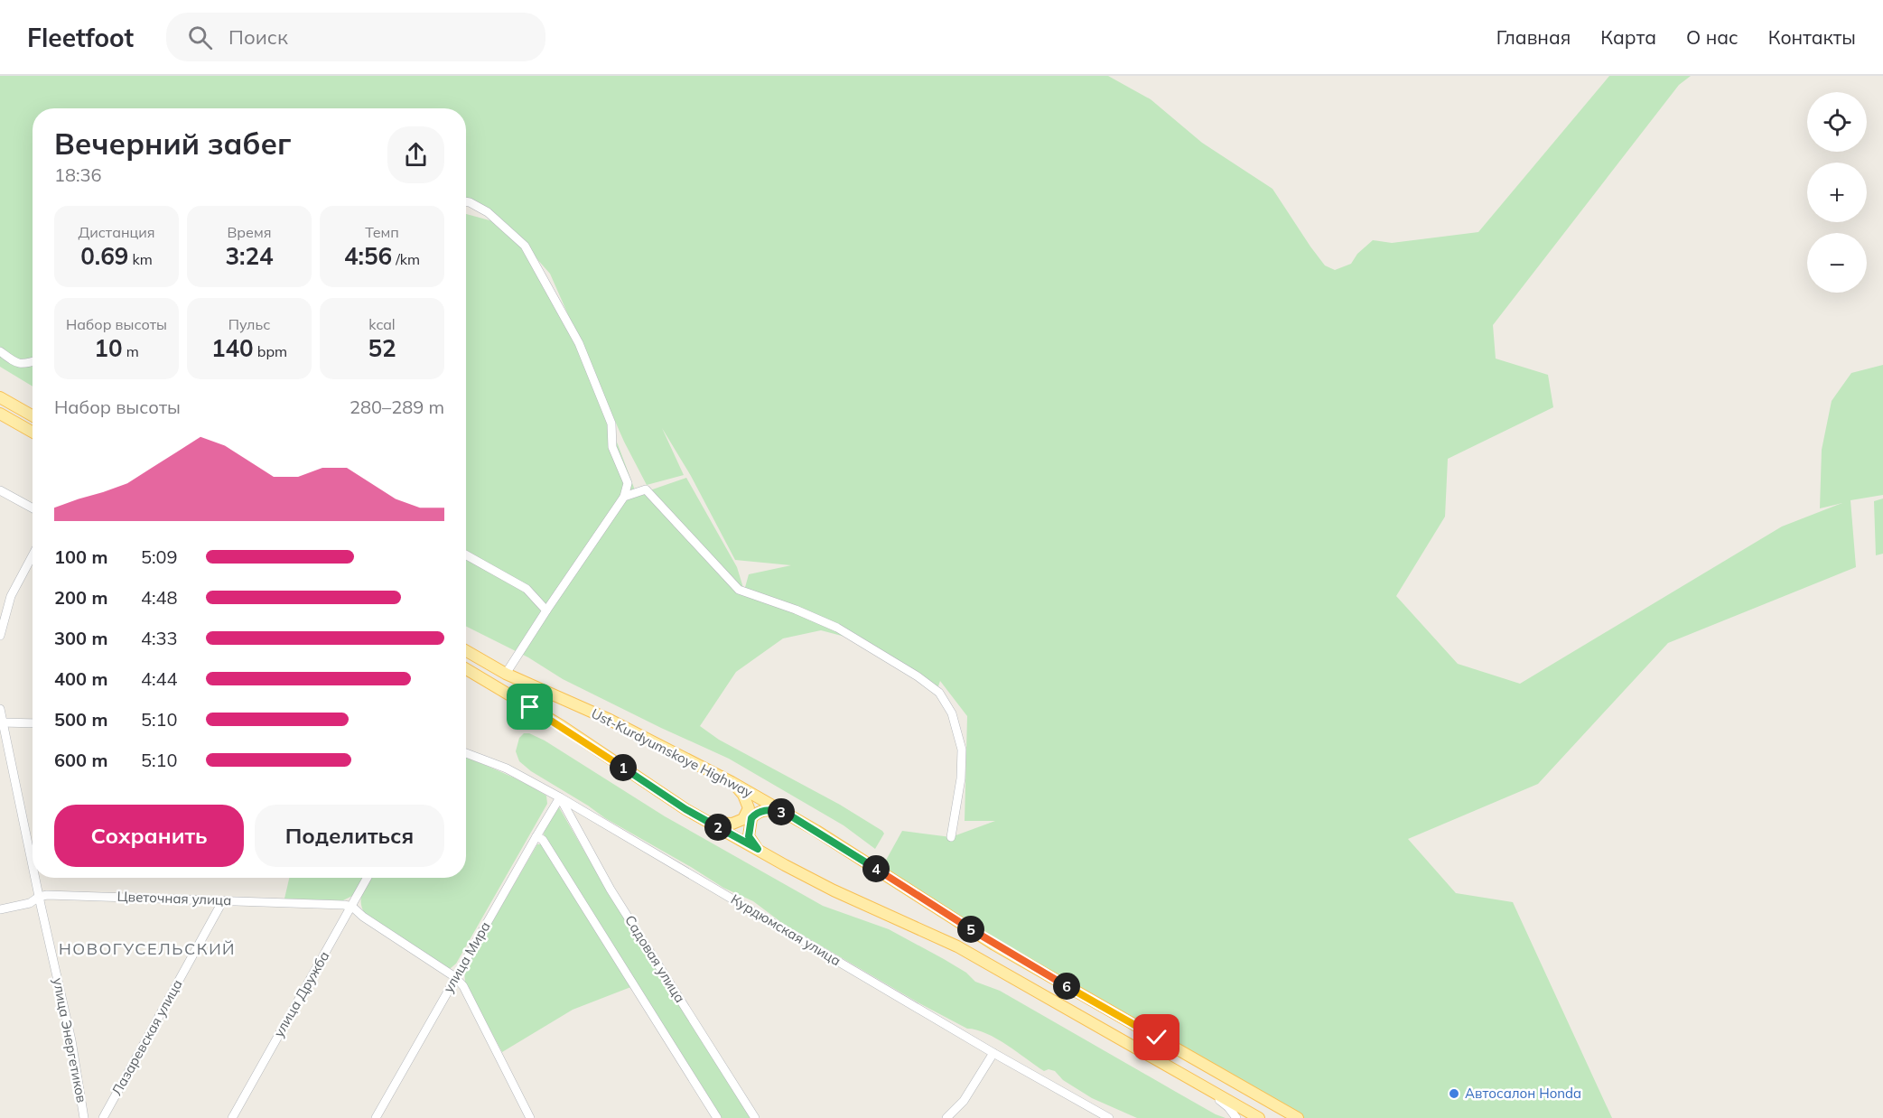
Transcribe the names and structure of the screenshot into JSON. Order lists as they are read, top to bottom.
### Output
{
  "streets": {
    "main road": ["Ust-Kurdyumskoye Highway"],
    "street": [
      "Цветочная улица",
      "Курдюмская улица",
      "улица Мира",
      "Садовая улица",
      "улица Дружба",
      "Лазаревская улица",
      "улица Энергетиков"
    ]
  },
  "crossings": [
    ["Цветочная улица", "улица Дружба"],
    ["Цветочная улица", "Лазаревская улица"],
    ["Цветочная улица", "улица Энергетиков"],
    ["Курдюмская улица", "улица Мира"],
    ["Курдюмская улица", "Садовая улица"],
    ["улица Мира", "Садовая улица"]
  ],
  "districts": ["НОВОГУСЕЛЬСКИЙ"],
  "places": ["Автосалон Honda"],
  "page": {
    "header": "Fleetfoot",
    "search": "Поиск",
    "nav": [
      "Главная",
      "Карта",
      "О нас",
      "Контакты"
    ],
    "map_buttons": ["+", "−"],
    "heading": ["Вечерний забег", "18:36"],
    "stats": [
      ["Дистанция", "0.69 km"],
      ["Время", "3:24"],
      ["Темп", "4:56 /km"],
      ["Набор высоты", "10 m"],
      ["Пульс", "140 bpm"],
      ["kcal", "52"]
    ],
    "chart": ["Набор высоты", "280–289 m"],
    "list": [
      {
        "name": "100 m",
        "note": "5:09"
      },
      {
        "name": "200 m",
        "note": "4:48"
      },
      {
        "name": "300 m",
        "note": "4:33"
      },
      {
        "name": "400 m",
        "note": "4:44"
      },
      {
        "name": "500 m",
        "note": "5:10"
      },
      {
        "name": "600 m",
        "note": "5:10"
      }
    ],
    "pins": [
      "1",
      "3",
      "2",
      "4",
      "5",
      "6"
    ],
    "buttons": ["Сохранить", "Поделиться"]
  }
}
